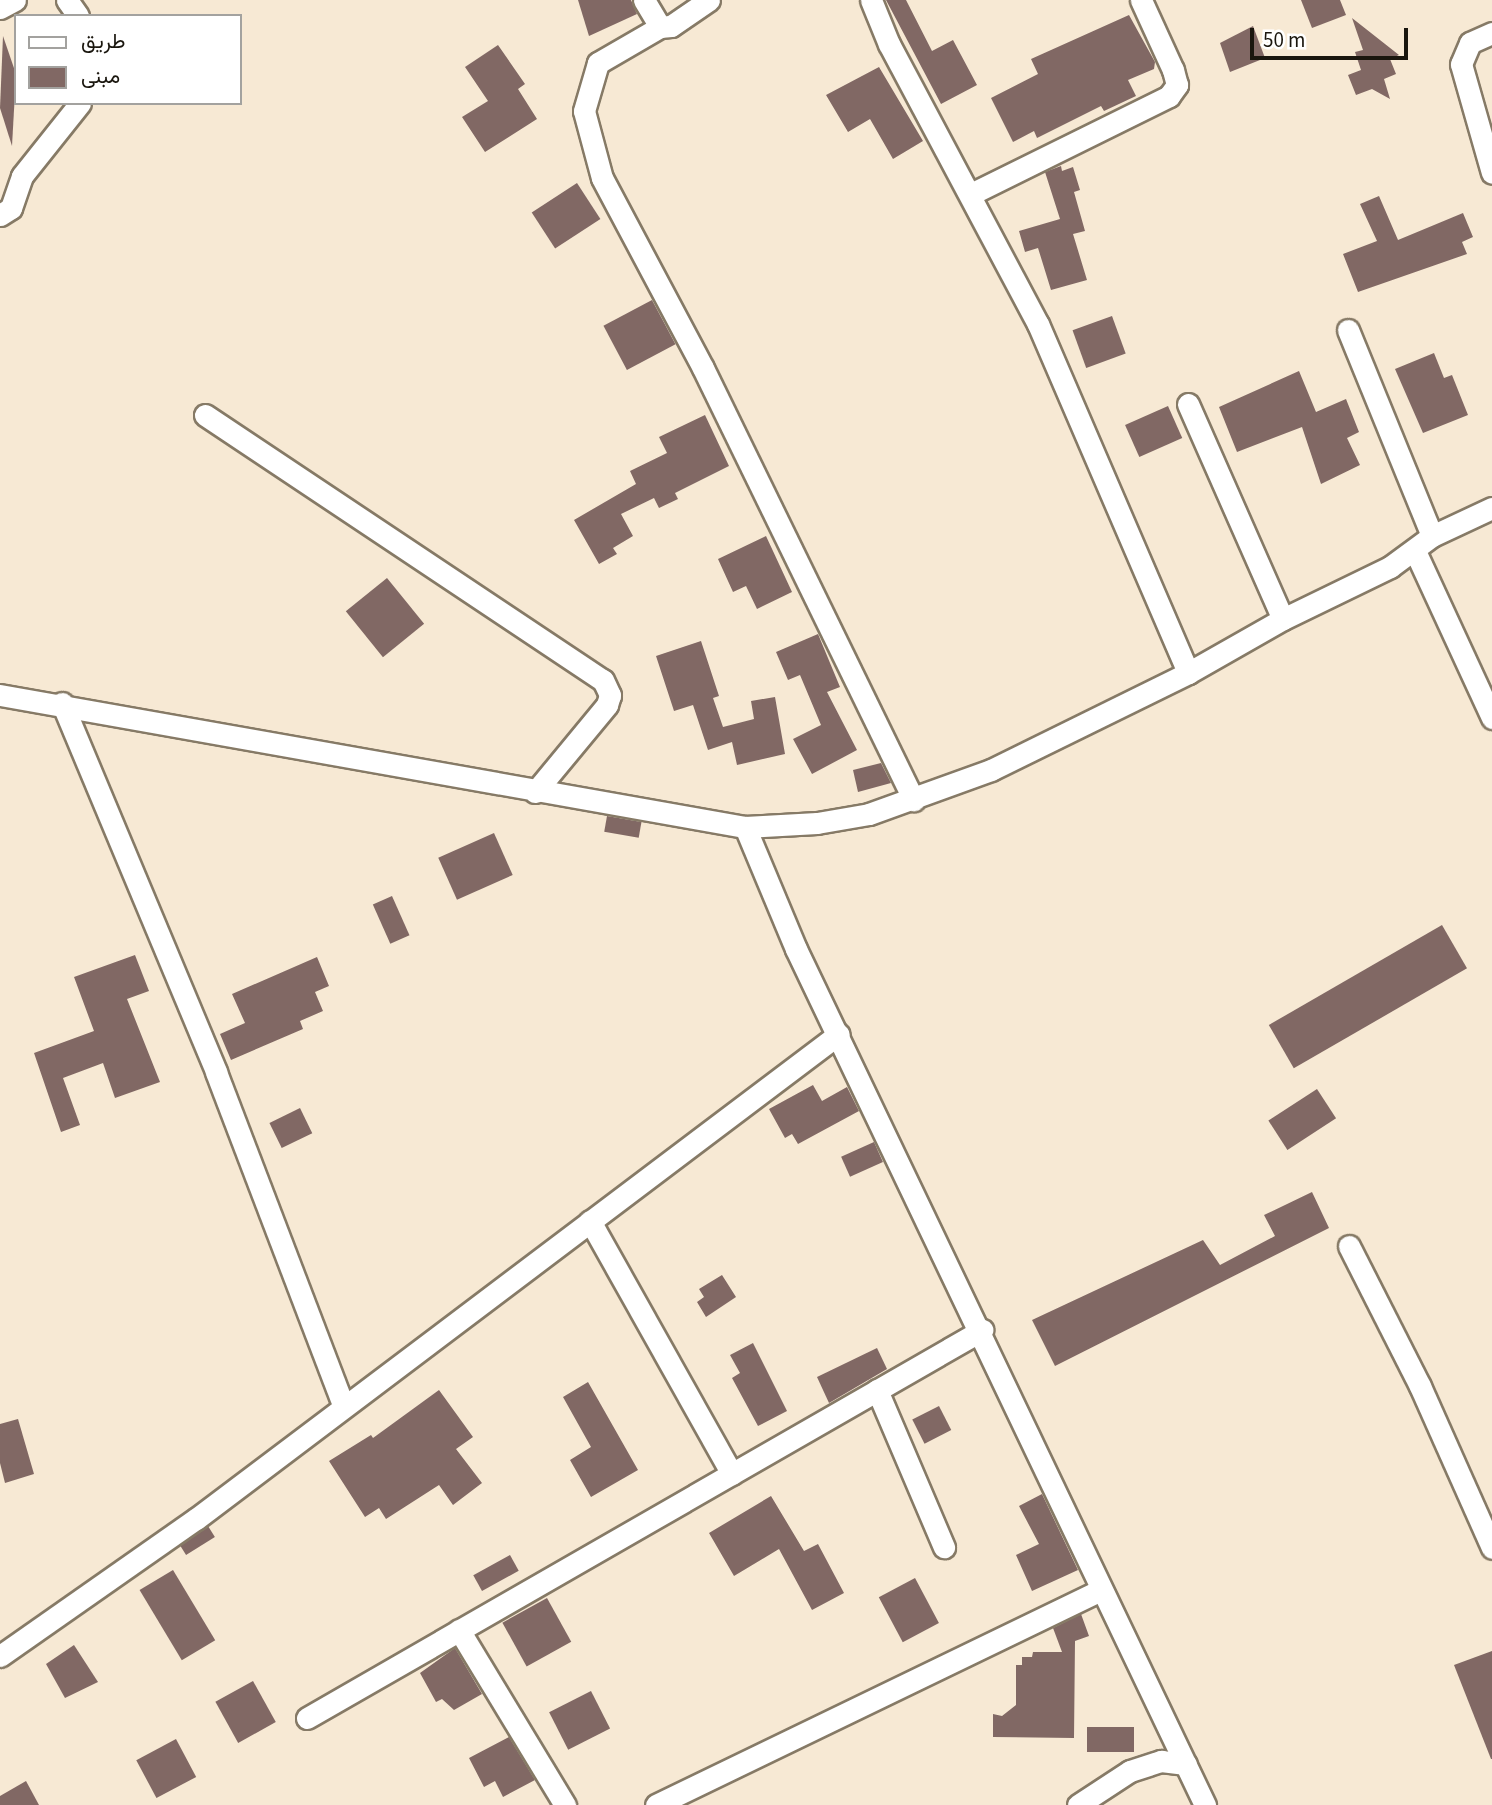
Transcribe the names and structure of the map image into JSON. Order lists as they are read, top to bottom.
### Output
{
  "legend": ["طريق", "مبنى"],
  "scale_bar": "50 m"
}
